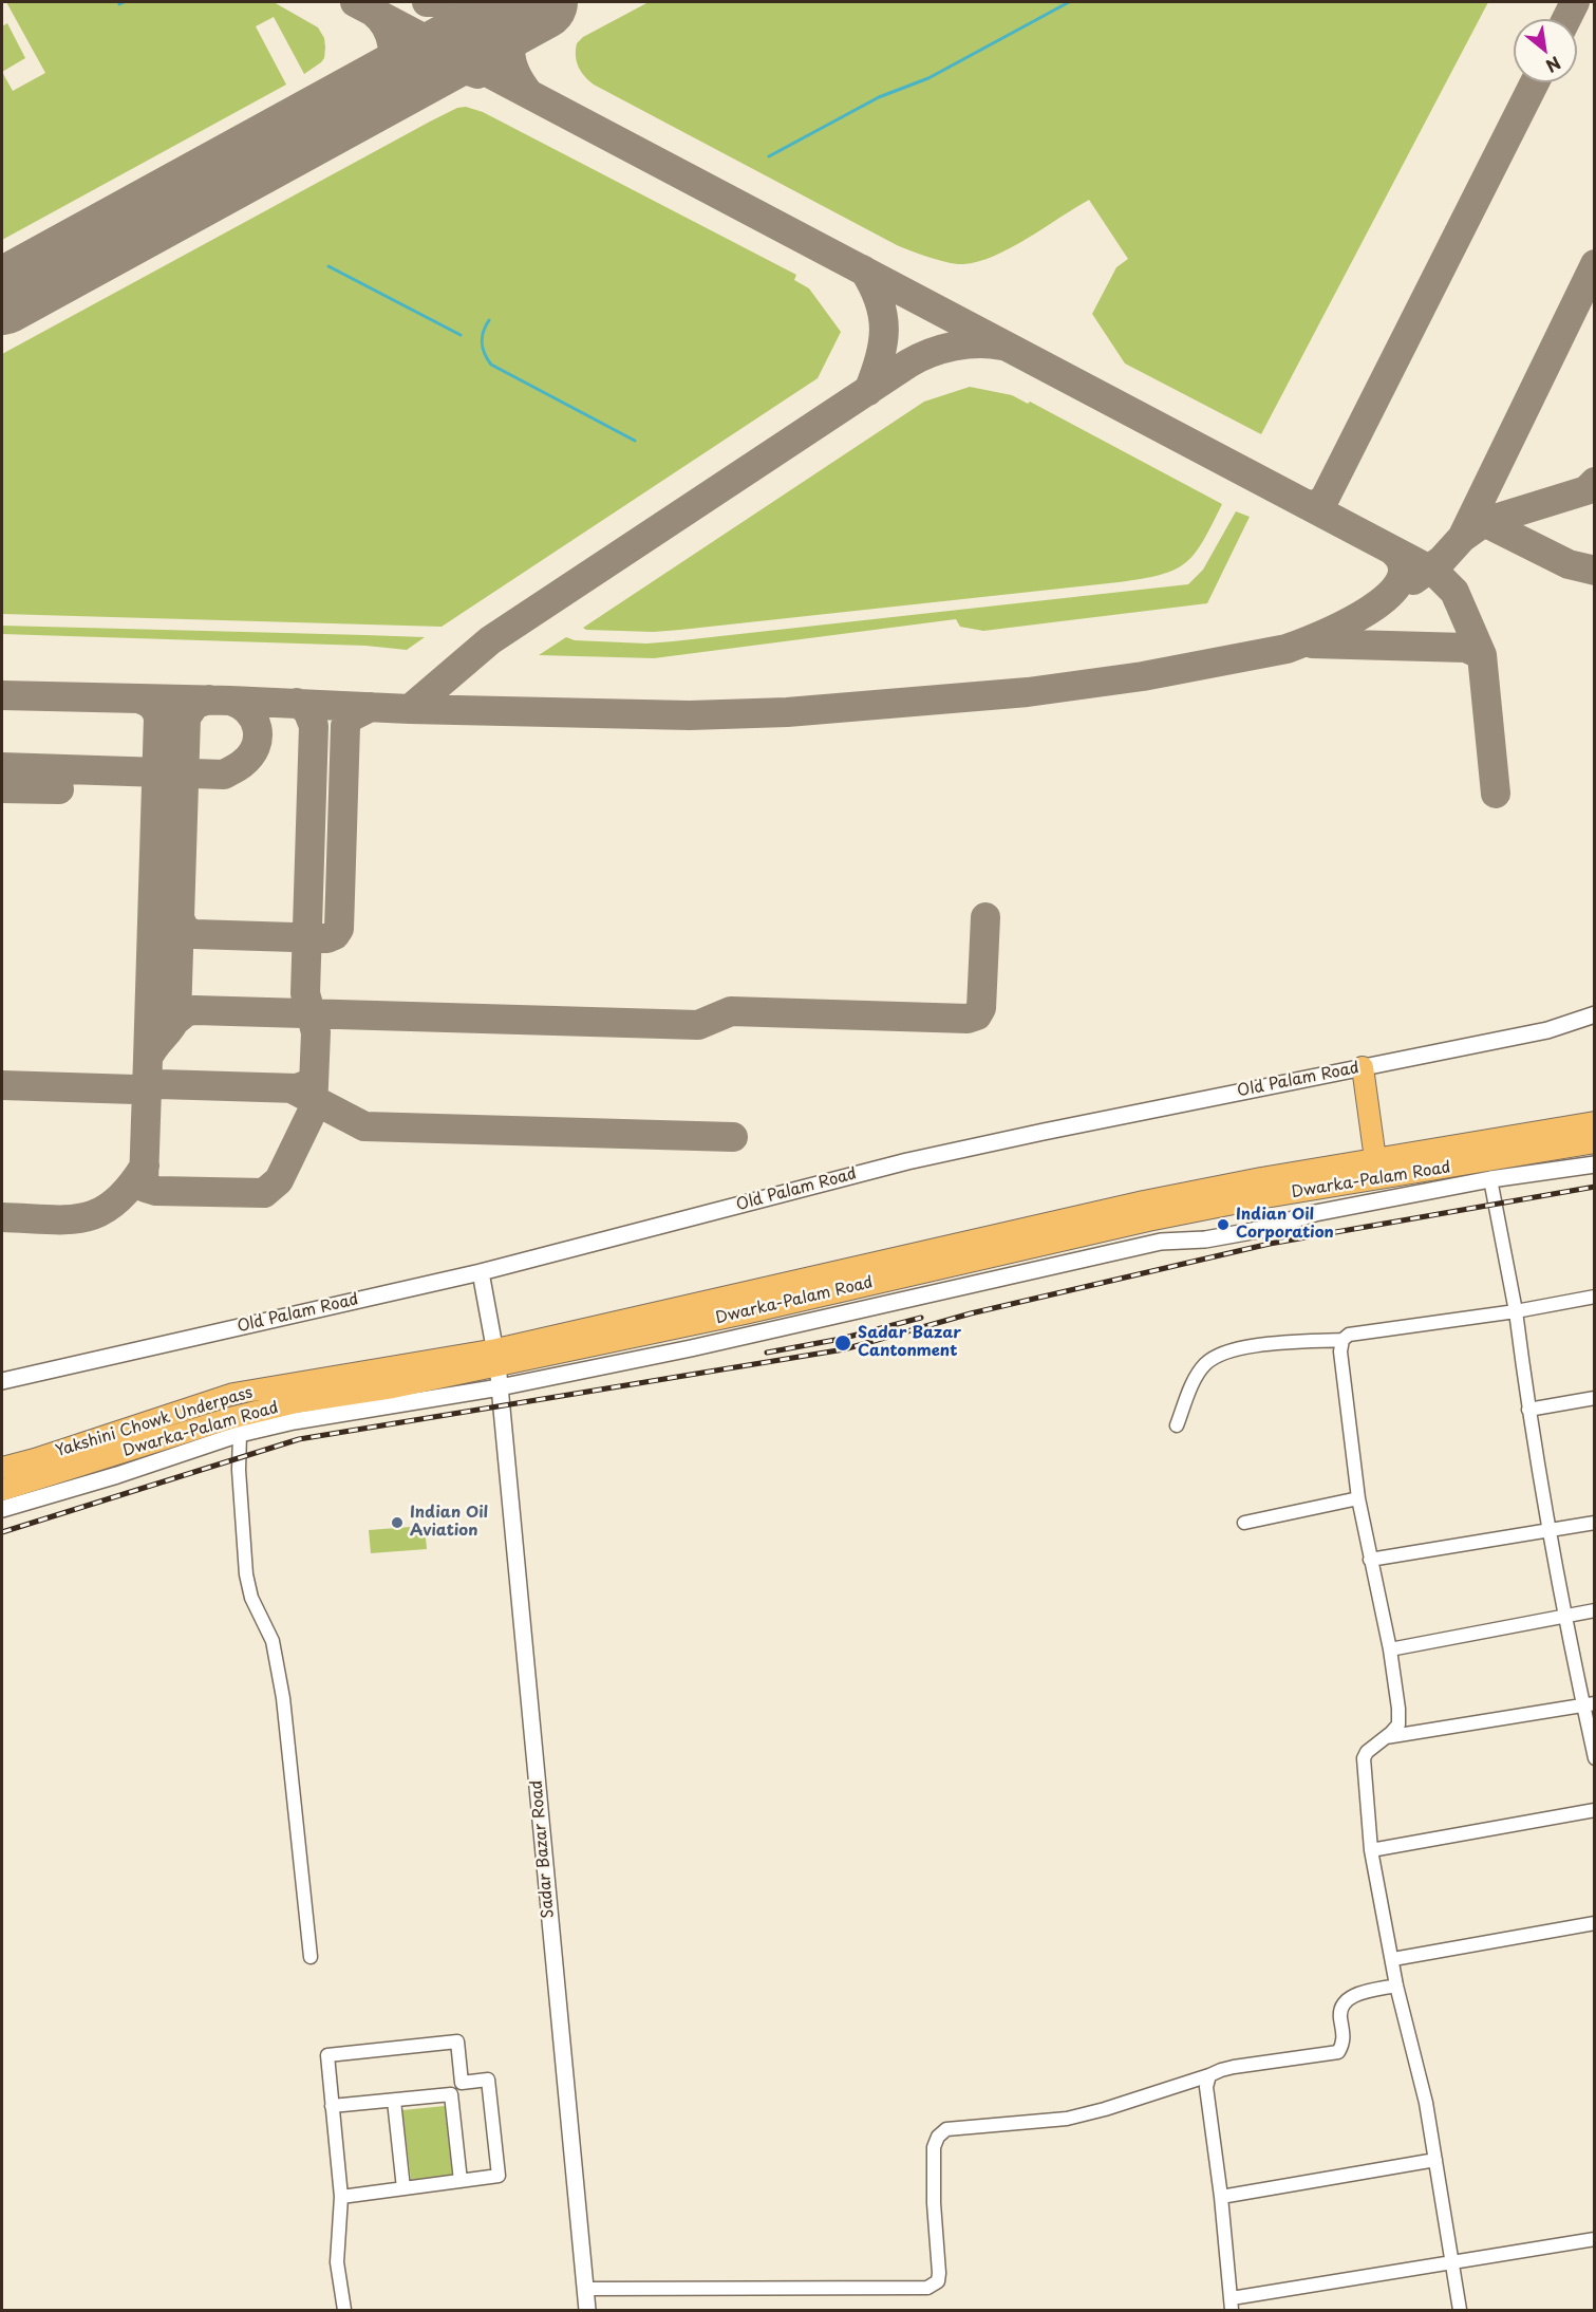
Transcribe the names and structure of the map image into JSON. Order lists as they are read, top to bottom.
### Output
{
  "streets": {
    "main road": ["Dwarka-Palam Road", "Yakshini Chowk Underpass"],
    "street": ["Old Palam Road", "Sadar Bazar Road"]
  },
  "crossings": [
    ["Old Palam Road", "Sadar Bazar Road"],
    ["Dwarka-Palam Road", "Yakshini Chowk Underpass"],
    ["Dwarka-Palam Road", "Sadar Bazar Road"],
    ["Yakshini Chowk Underpass", "Sadar Bazar Road"]
  ],
  "places": ["Indian Oil Corporation", "Sadar Bazar Cantonment", "Indian Oil Aviation"],
  "north": "bottom right"
}
